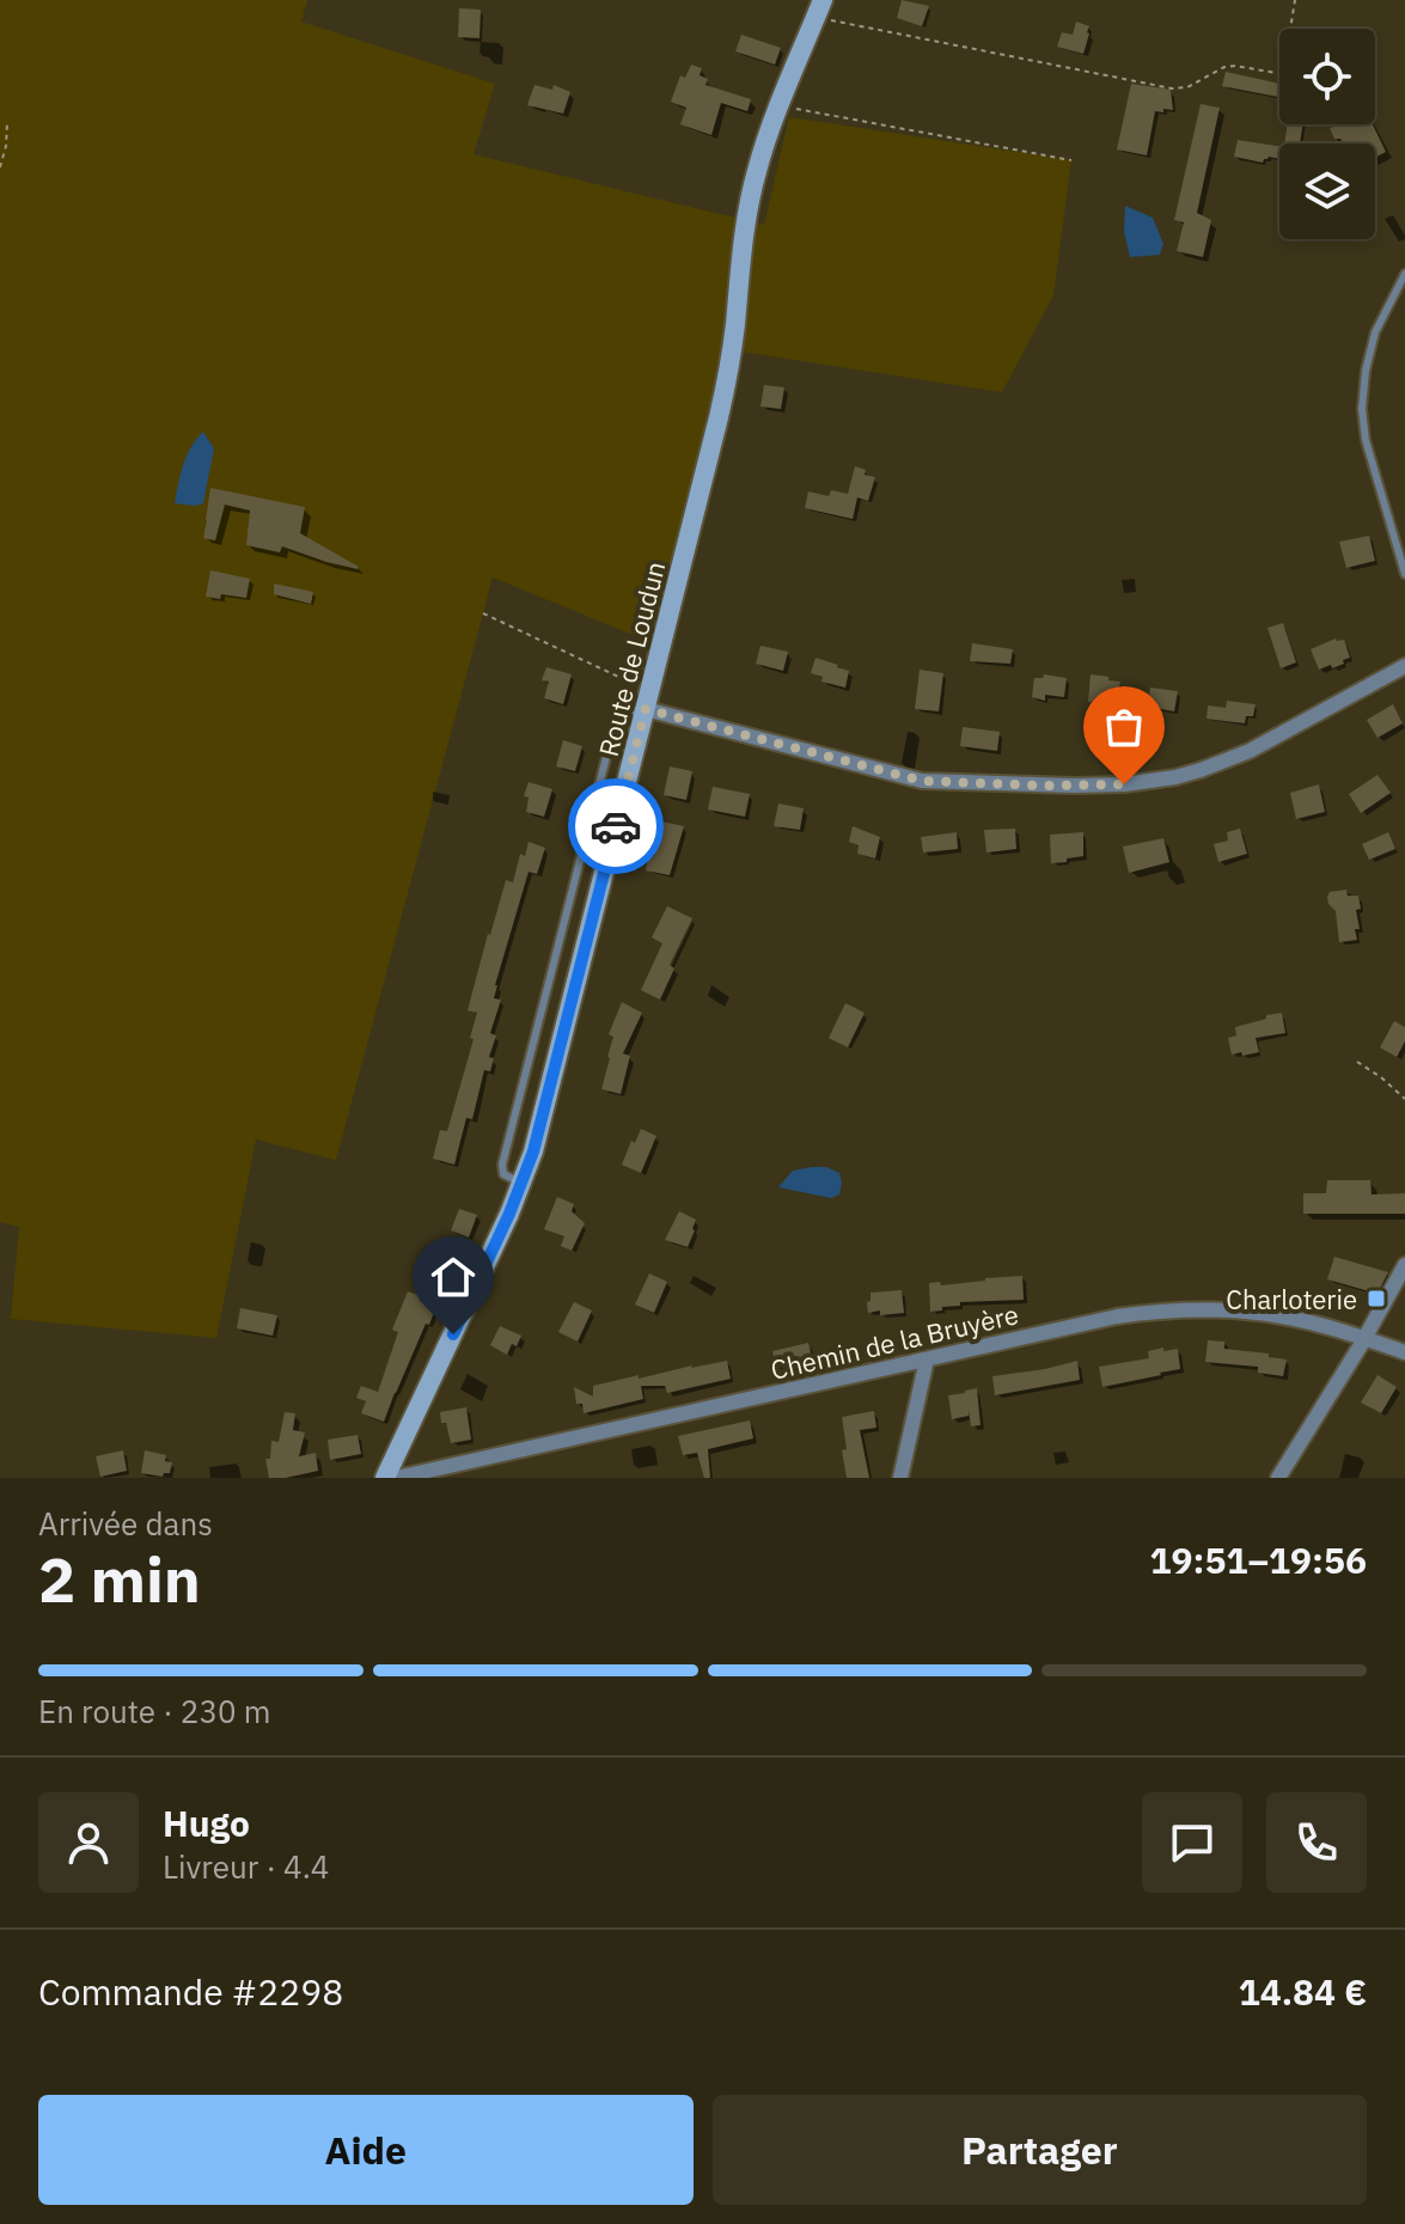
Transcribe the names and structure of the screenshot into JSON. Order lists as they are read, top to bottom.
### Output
{
  "streets": {
    "main road": ["Route de Loudun"],
    "street": ["Chemin de la Bruyère"]
  },
  "places": {
    "transit": ["Charloterie"]
  },
  "page": {
    "heading": ["2 min", "Arrivée dans", "19:51–19:56"],
    "panel": [
      "Hugo",
      "Livreur · 4.4",
      "Commande #2298",
      "14.84 €"
    ],
    "bar": "En route · 230 m",
    "buttons": ["Aide", "Partager"]
  }
}
